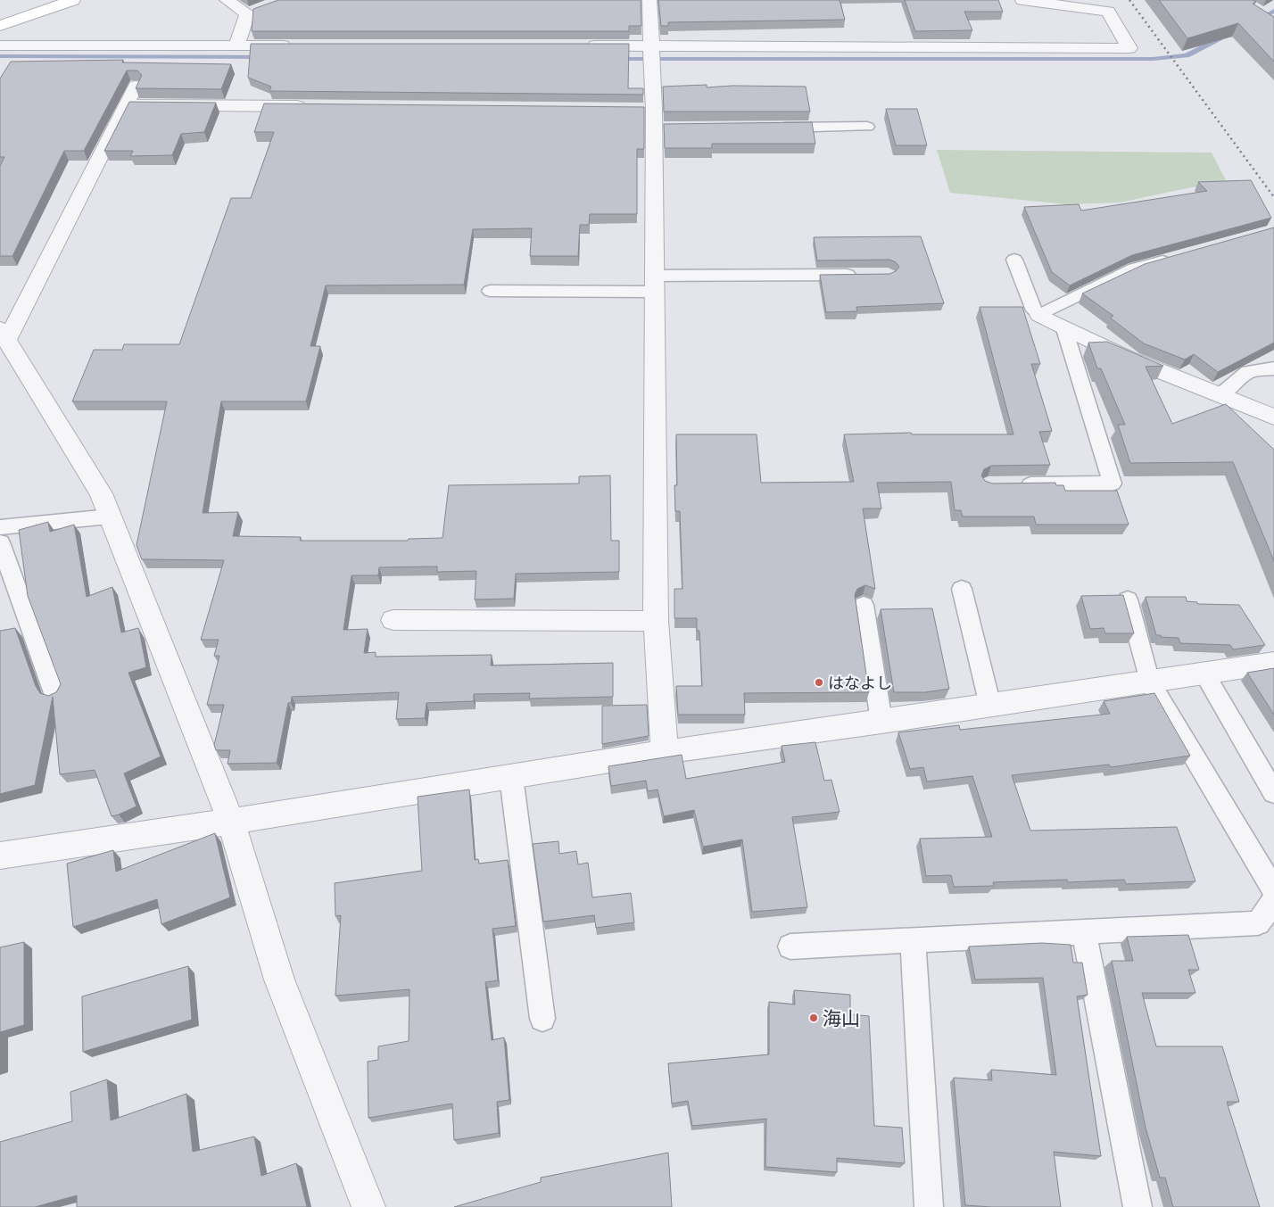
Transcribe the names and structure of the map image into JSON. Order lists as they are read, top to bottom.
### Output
{
  "places": ["はなよし", "海山"]
}
